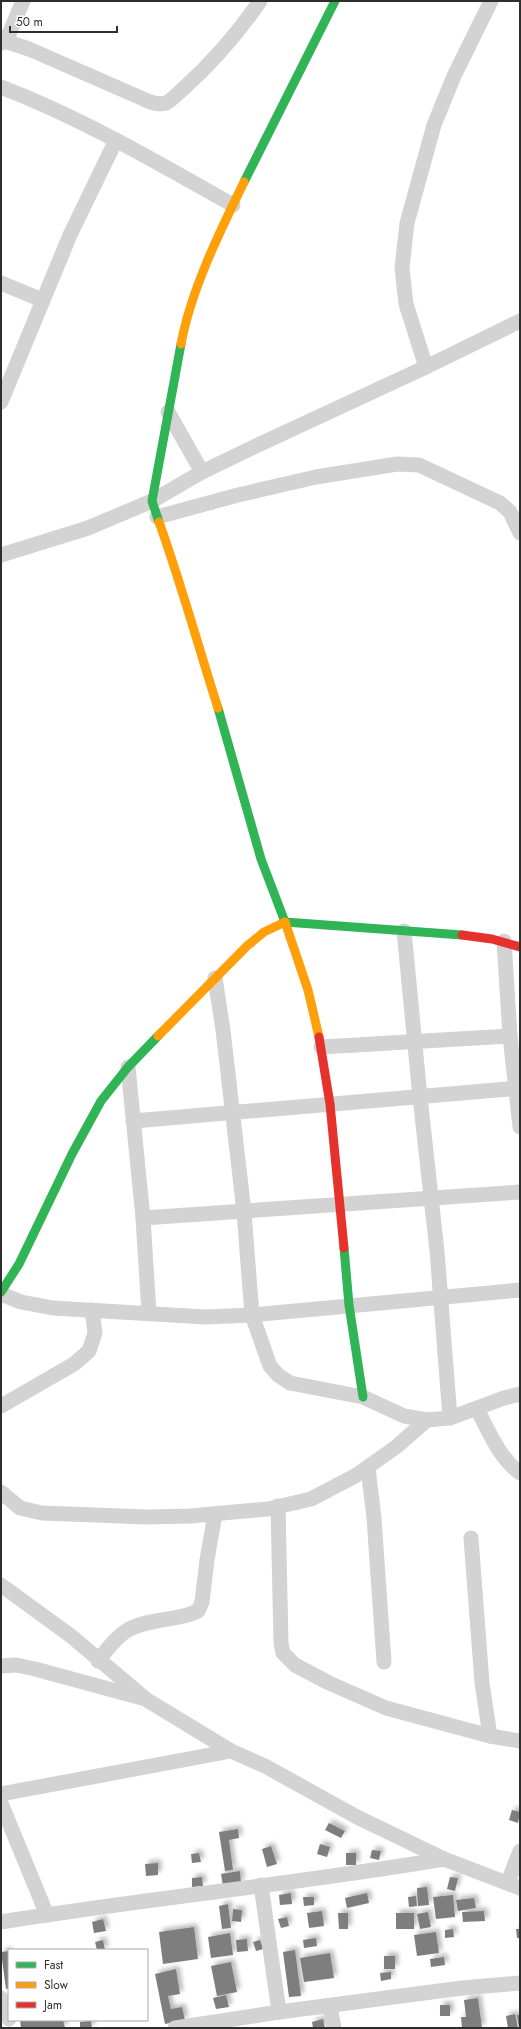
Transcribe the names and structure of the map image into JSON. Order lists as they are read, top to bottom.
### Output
{
  "legend": ["Fast", "Slow", "Jam"],
  "scale_bar": "50 m"
}
